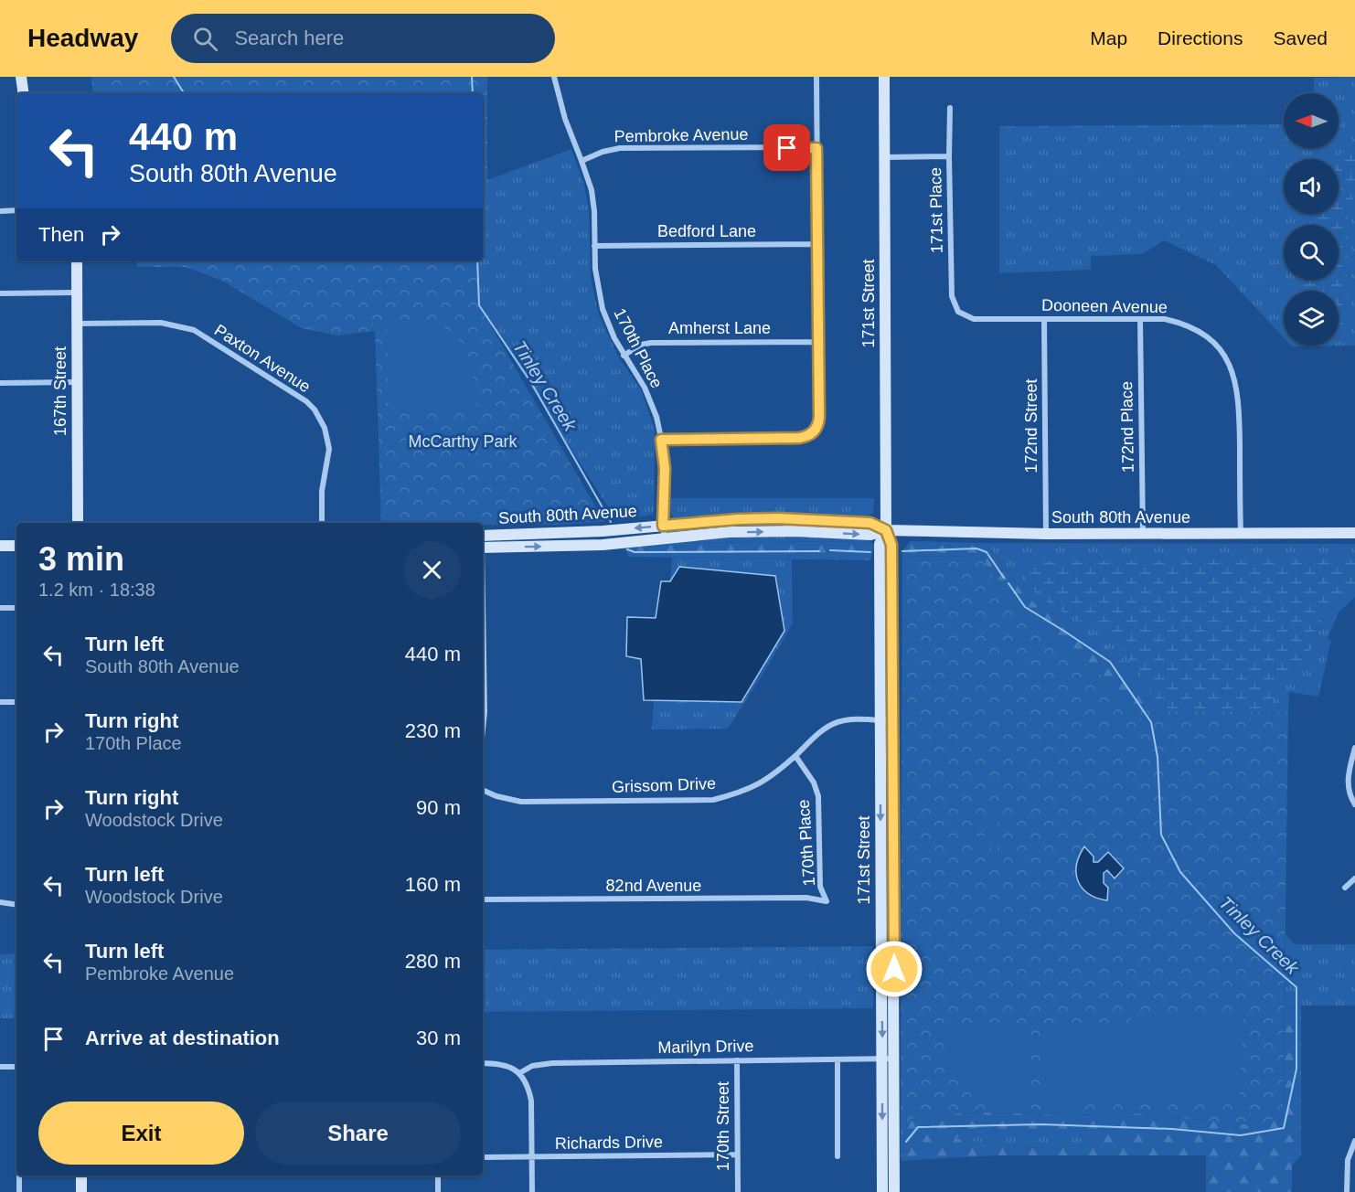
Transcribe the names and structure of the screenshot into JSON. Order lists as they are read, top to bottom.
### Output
{
  "streets": {
    "street": [
      "Pembroke Avenue",
      "171st Place",
      "Bedford Lane",
      "171st Street",
      "Dooneen Avenue",
      "Amherst Lane",
      "170th Place",
      "Paxton Avenue",
      "167th Street",
      "172nd Street",
      "172nd Place",
      "South 80th Avenue",
      "Grissom Drive",
      "82nd Avenue",
      "Marilyn Drive",
      "170th Street",
      "Richards Drive"
    ]
  },
  "crossings": [
    ["Pembroke Avenue", "170th Place"],
    ["171st Place", "Dooneen Avenue"],
    ["Bedford Lane", "170th Place"],
    ["171st Street", "South 80th Avenue"],
    ["171st Street", "Grissom Drive"],
    ["171st Street", "Marilyn Drive"],
    ["Dooneen Avenue", "172nd Street"],
    ["Dooneen Avenue", "172nd Place"],
    ["Dooneen Avenue", "South 80th Avenue"],
    ["Amherst Lane", "170th Place"],
    ["170th Place", "South 80th Avenue"],
    ["170th Place", "Grissom Drive"],
    ["170th Place", "82nd Avenue"],
    ["Paxton Avenue", "167th Street"],
    ["172nd Street", "South 80th Avenue"],
    ["172nd Place", "South 80th Avenue"],
    ["Marilyn Drive", "170th Street"],
    ["170th Street", "Richards Drive"]
  ],
  "water": ["Tinley Creek"],
  "parks": ["McCarthy Park"],
  "north": "left",
  "page": {
    "header": "Headway",
    "search": "Search here",
    "nav": ["Map", "Directions", "Saved"],
    "turn": ["440 m", "South 80th Avenue"],
    "then": "Then",
    "heading": ["3 min", "1.2 km · 18:38"],
    "list": [
      {
        "name": "Turn left",
        "note": "South 80th Avenue",
        "value": "440 m"
      },
      {
        "name": "Turn right",
        "note": "170th Place",
        "value": "230 m"
      },
      {
        "name": "Turn right",
        "note": "Woodstock Drive",
        "value": "90 m"
      },
      {
        "name": "Turn left",
        "note": "Woodstock Drive",
        "value": "160 m"
      },
      {
        "name": "Turn left",
        "note": "Pembroke Avenue",
        "value": "280 m"
      },
      {
        "name": "Arrive at destination",
        "value": "30 m"
      }
    ],
    "buttons": ["Exit", "Share"]
  }
}
